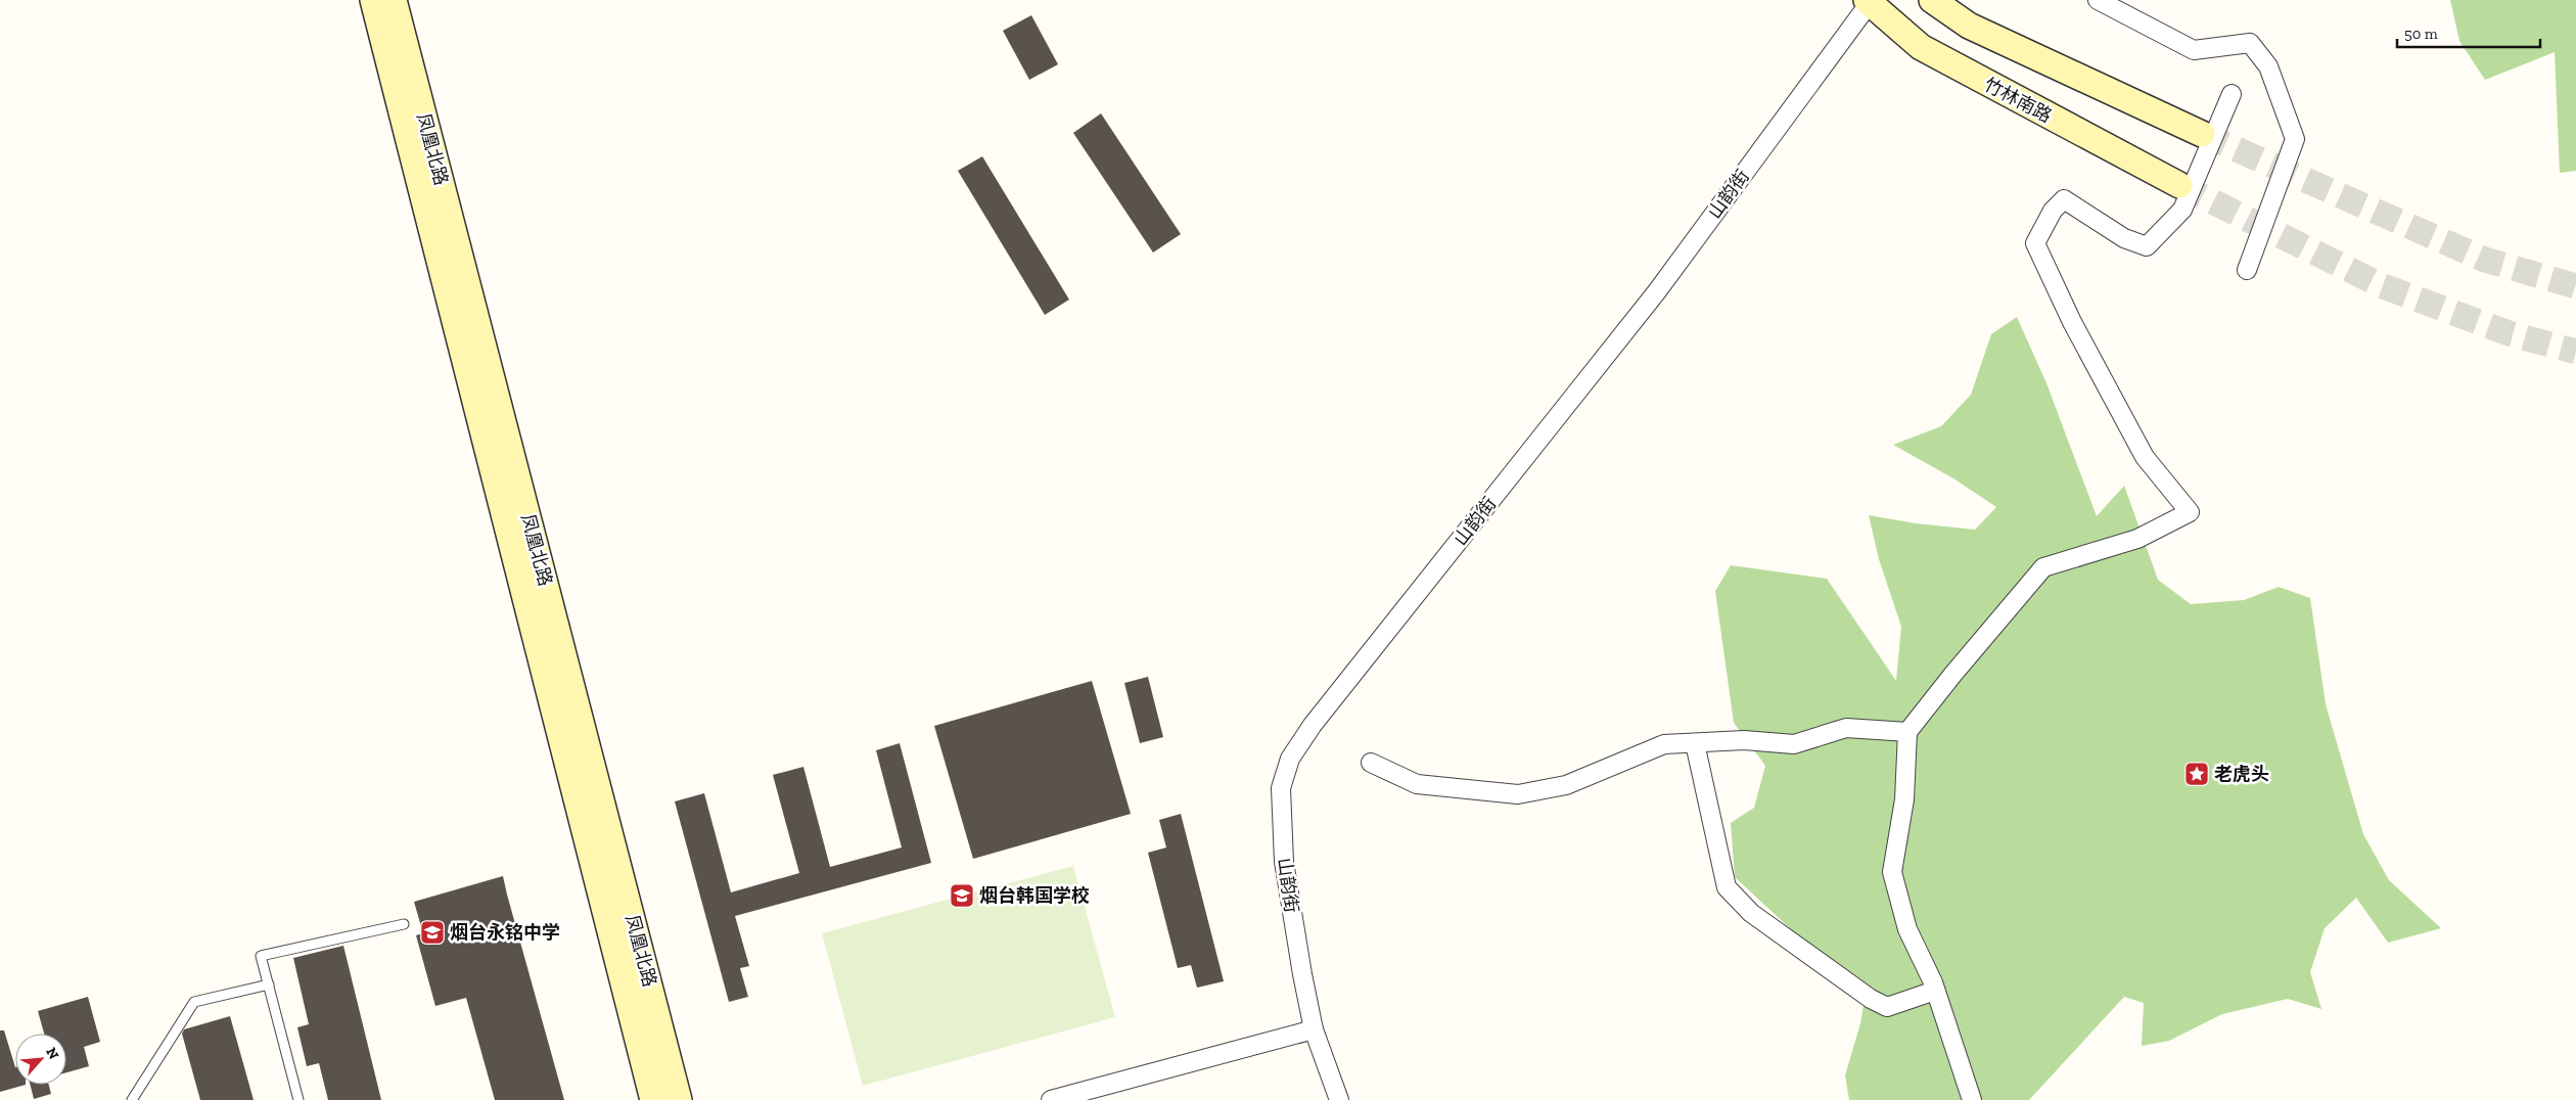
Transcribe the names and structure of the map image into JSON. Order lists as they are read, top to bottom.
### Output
{
  "streets": {
    "street": ["竹林南路", "凤凰北路", "山韵街"]
  },
  "crossings": [
    ["竹林南路", "山韵街"]
  ],
  "places": {
    "place": ["老虎头"],
    "school or university": ["烟台韩国学校", "烟台永铭中学"]
  },
  "scale_bar": "50 m",
  "north": "top right"
}
